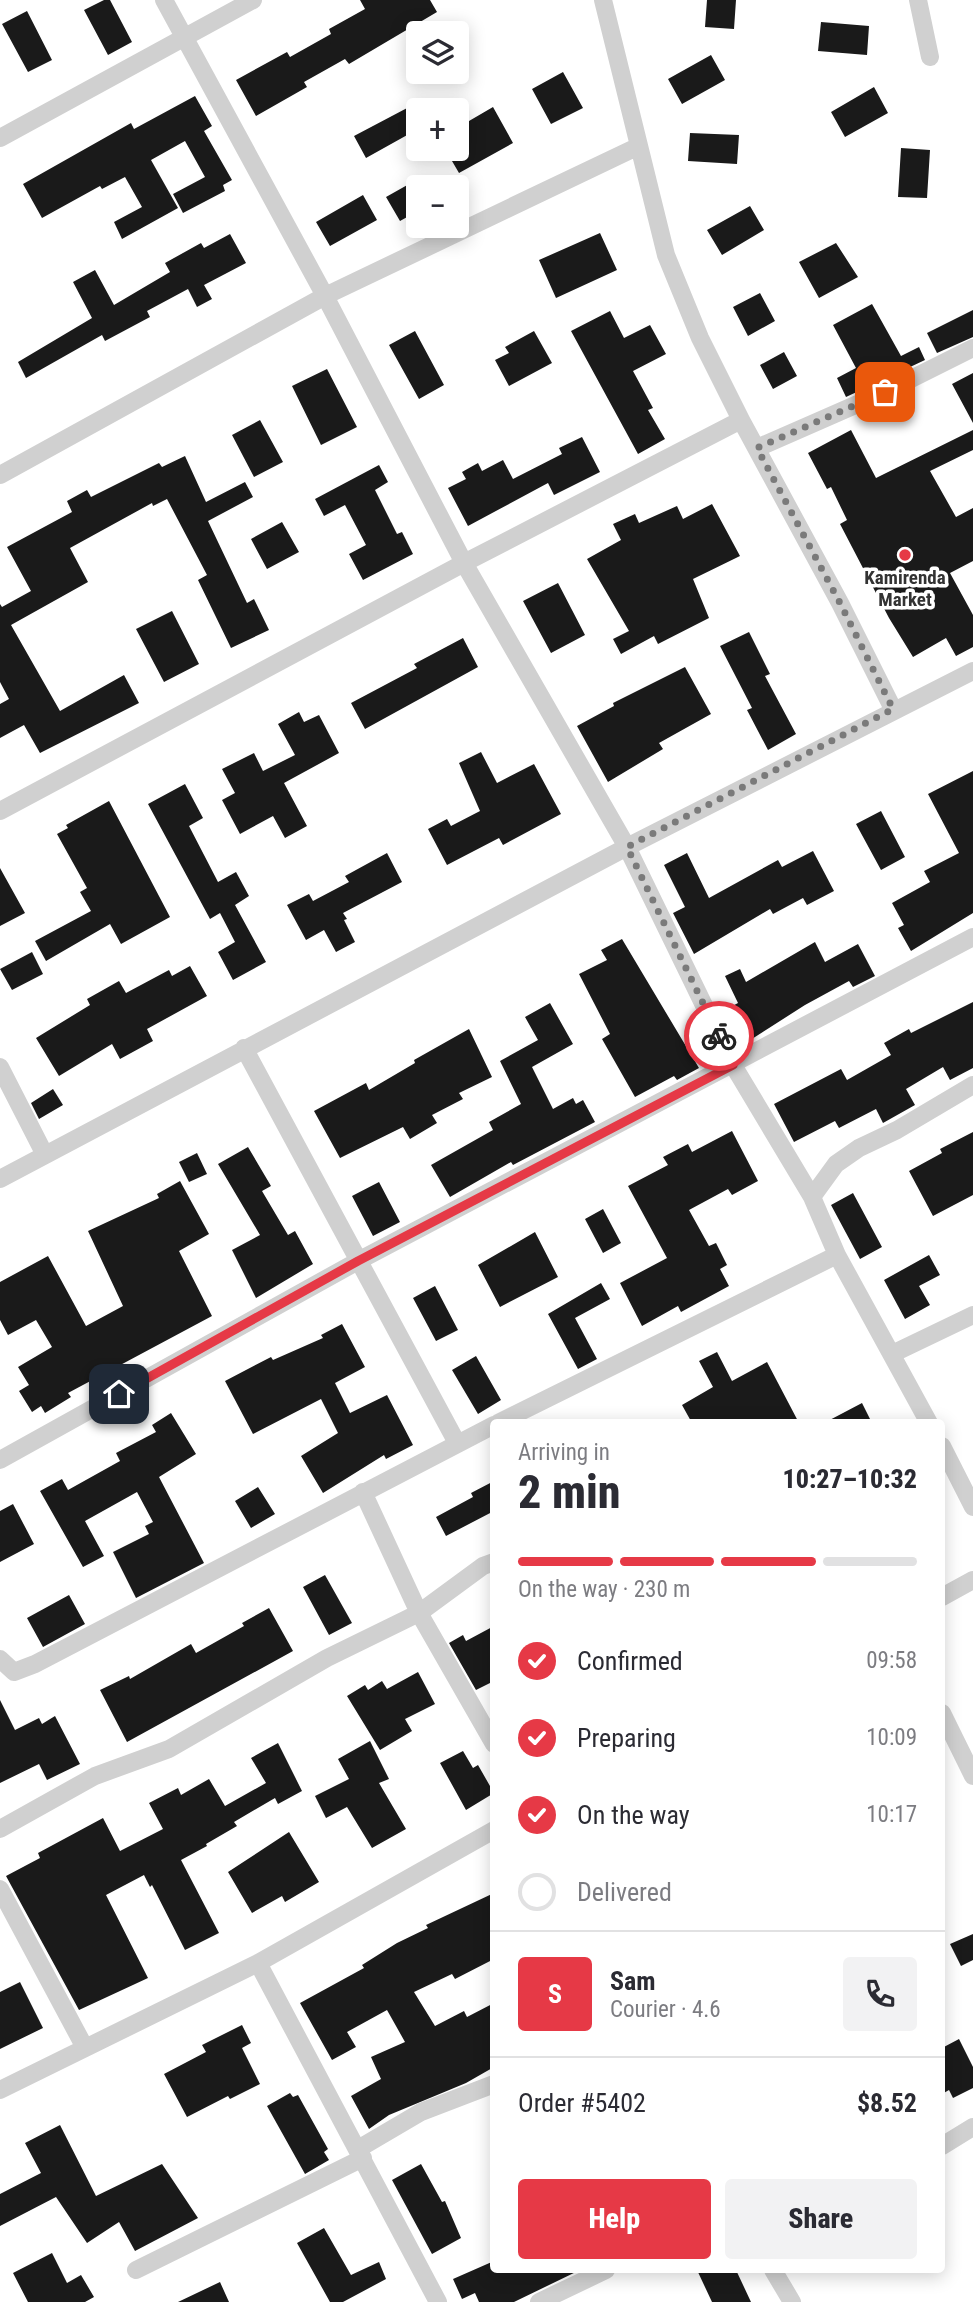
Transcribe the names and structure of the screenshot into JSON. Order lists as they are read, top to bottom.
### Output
{
  "places": ["Kamirenda Market"],
  "page": {
    "map_buttons": ["+", "−"],
    "heading": ["2 min", "Arriving in", "10:27–10:32"],
    "panel": [
      "Sam",
      "Courier · 4.6",
      "Order #5402",
      "$8.52"
    ],
    "bar": "On the way · 230 m",
    "list": [
      ["Confirmed", "09:58"],
      ["Preparing", "10:09"],
      ["On the way", "10:17"],
      "Delivered"
    ],
    "round": "S",
    "buttons": ["Help", "Share"]
  }
}
